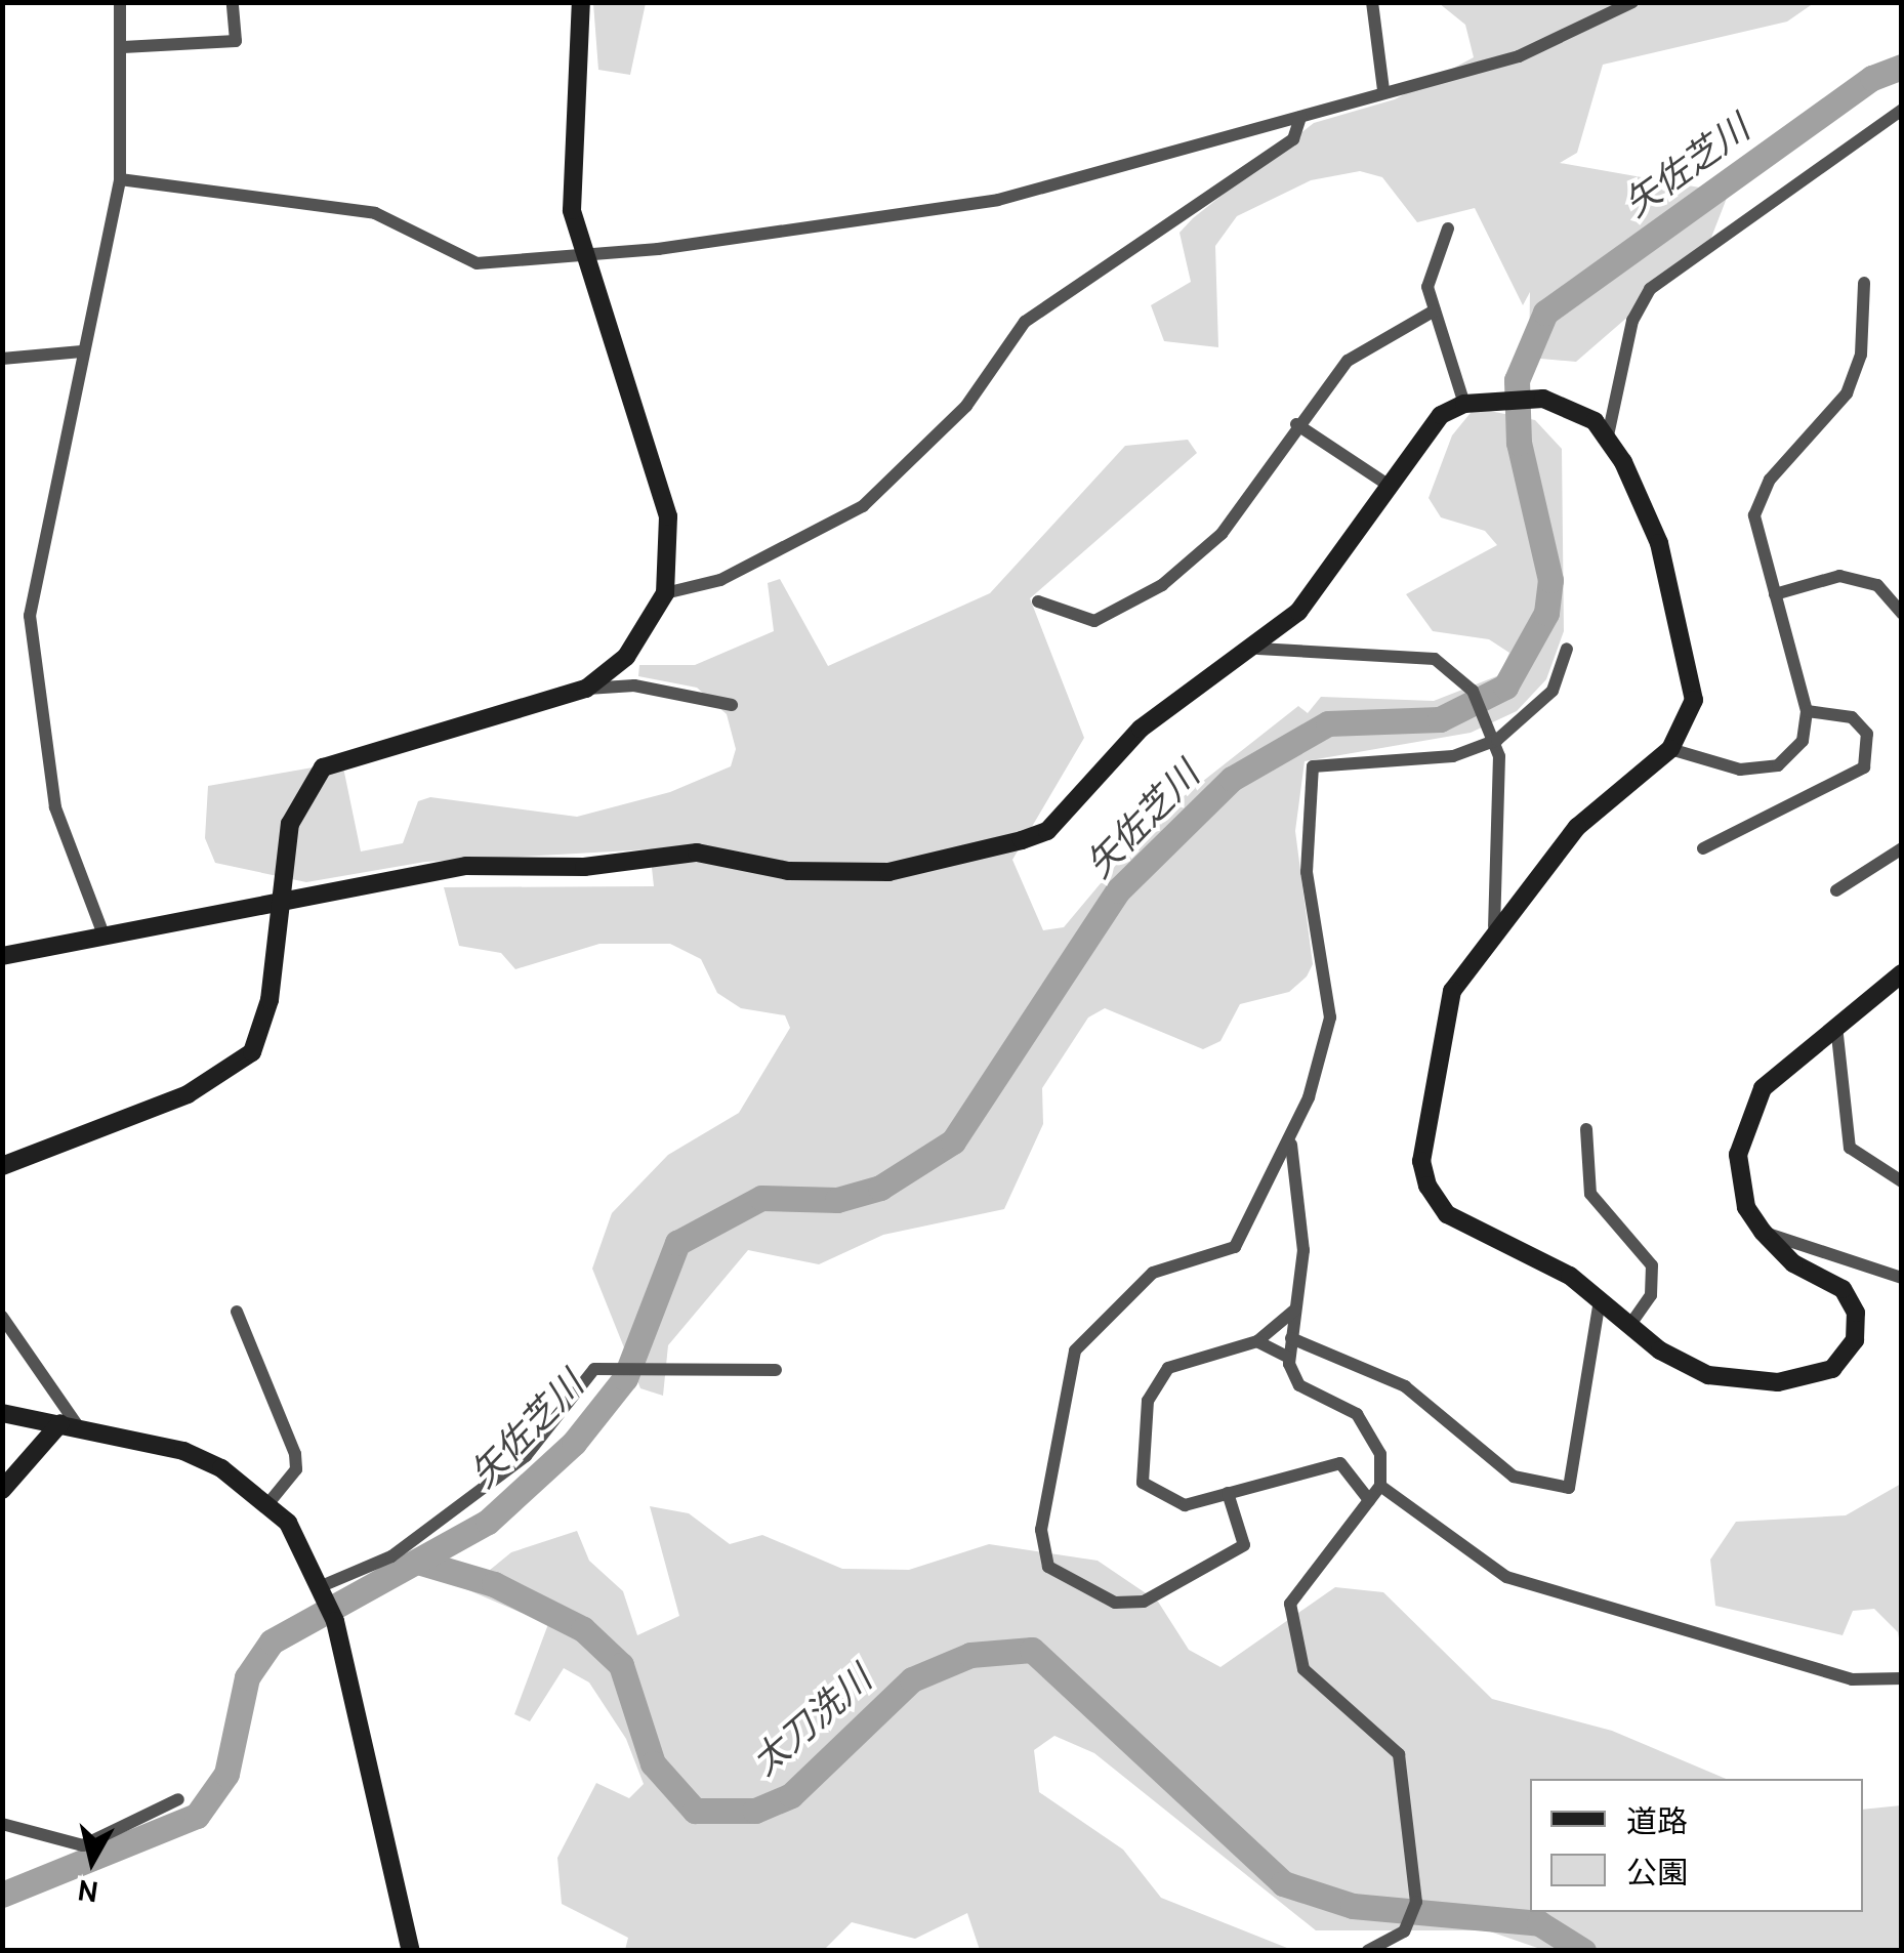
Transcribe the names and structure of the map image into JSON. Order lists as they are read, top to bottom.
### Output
{
  "water": ["矢佐芝川", "太刀洗川"],
  "legend": ["道路", "公園"],
  "north": "bottom"
}
